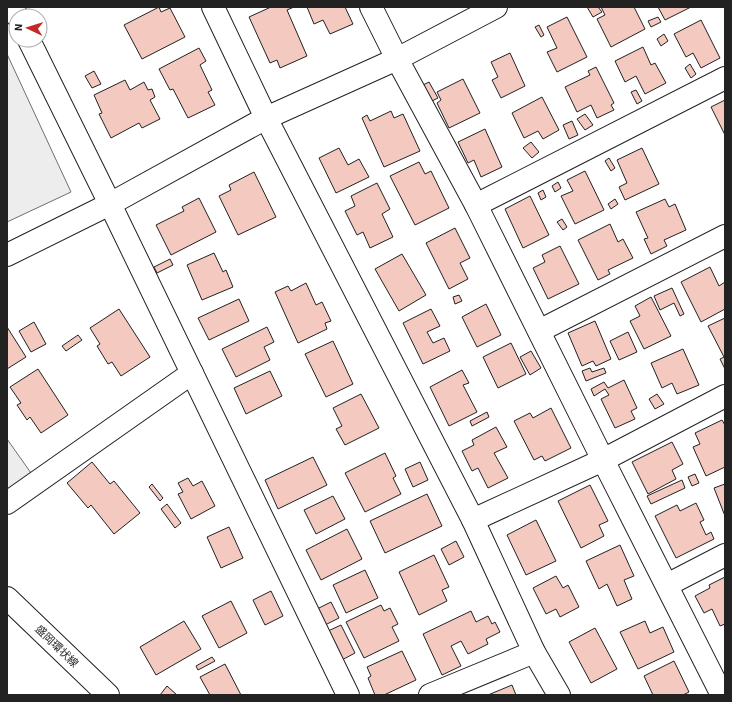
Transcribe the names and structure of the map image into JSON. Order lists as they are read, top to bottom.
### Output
{
  "streets": {
    "street": ["盛岡環状線"]
  },
  "north": "left"
}
